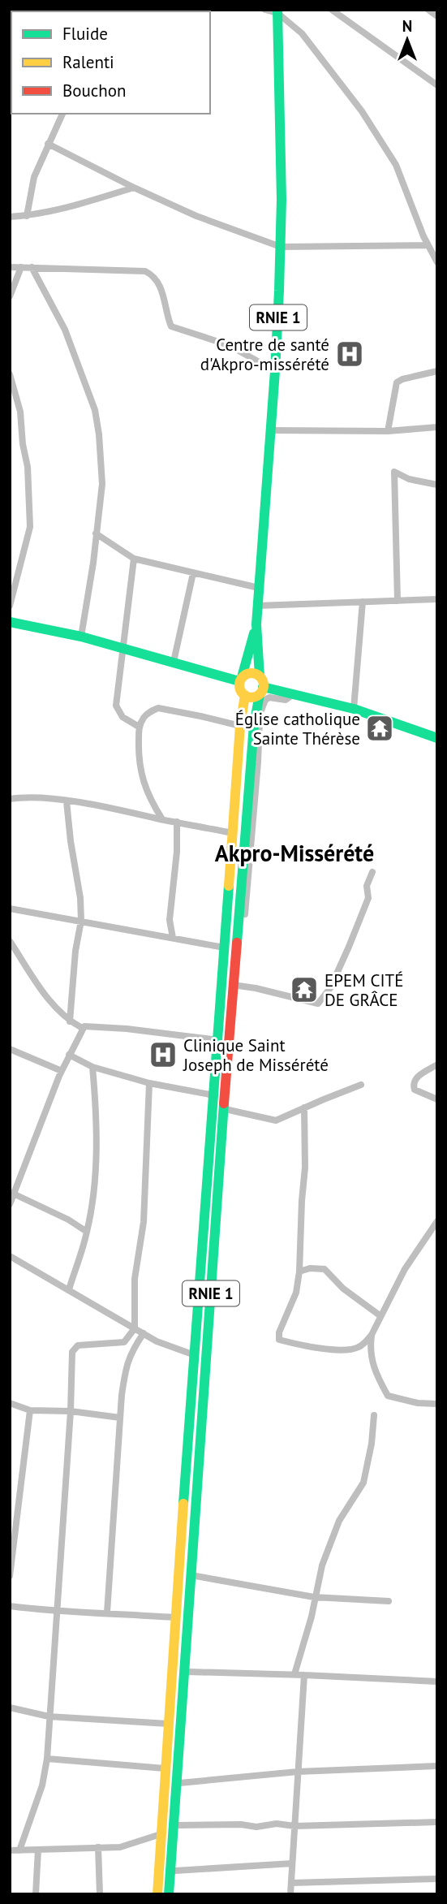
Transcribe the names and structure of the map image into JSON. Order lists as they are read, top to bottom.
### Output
{
  "streets": {
    "main road": ["RNIE 1"]
  },
  "districts": ["Akpro-Missérété"],
  "places": {
    "hospital": ["Centre de santé d'Akpro-missérété", "Clinique Saint Joseph de Missérété"],
    "temple": ["Église catholique Sainte Thérèse", "EPEM CITÉ DE GRÂCE"]
  },
  "legend": ["Fluide", "Ralenti", "Bouchon"],
  "north": "top"
}
